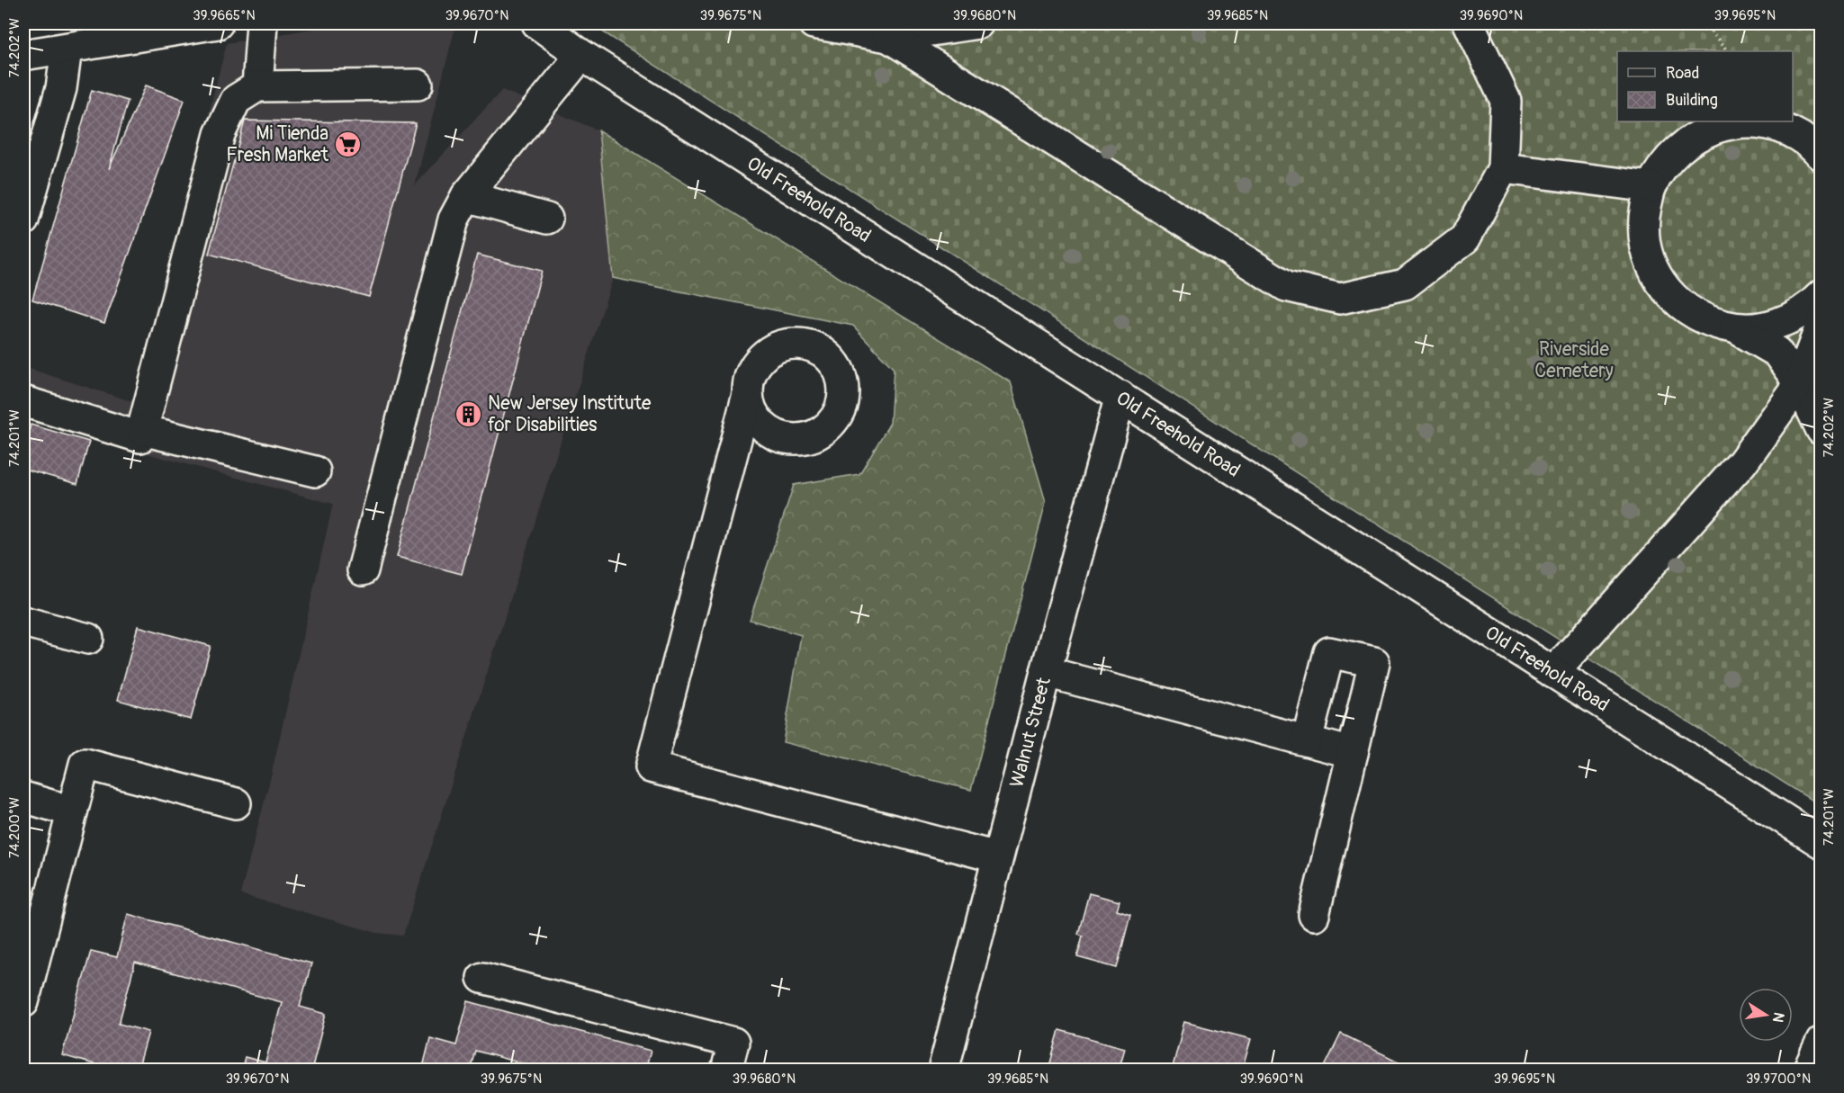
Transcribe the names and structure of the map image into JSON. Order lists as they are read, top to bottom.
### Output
{
  "streets": {
    "street": ["Old Freehold Road", "Walnut Street"]
  },
  "crossings": [
    ["Old Freehold Road", "Walnut Street"]
  ],
  "parks": ["Riverside Cemetery"],
  "places": {
    "supermarket": ["Mi Tienda Fresh Market"],
    "building": ["New Jersey Institute for Disabilities"]
  },
  "legend": ["Road", "Building"],
  "north": "right",
  "coordinates": [
    "39.9665°N",
    "39.9670°N",
    "39.9675°N",
    "39.9680°N",
    "39.9685°N",
    "39.9690°N",
    "39.9695°N",
    "74.202°W",
    "74.201°W",
    "74.200°W",
    "39.9700°N"
  ]
}
